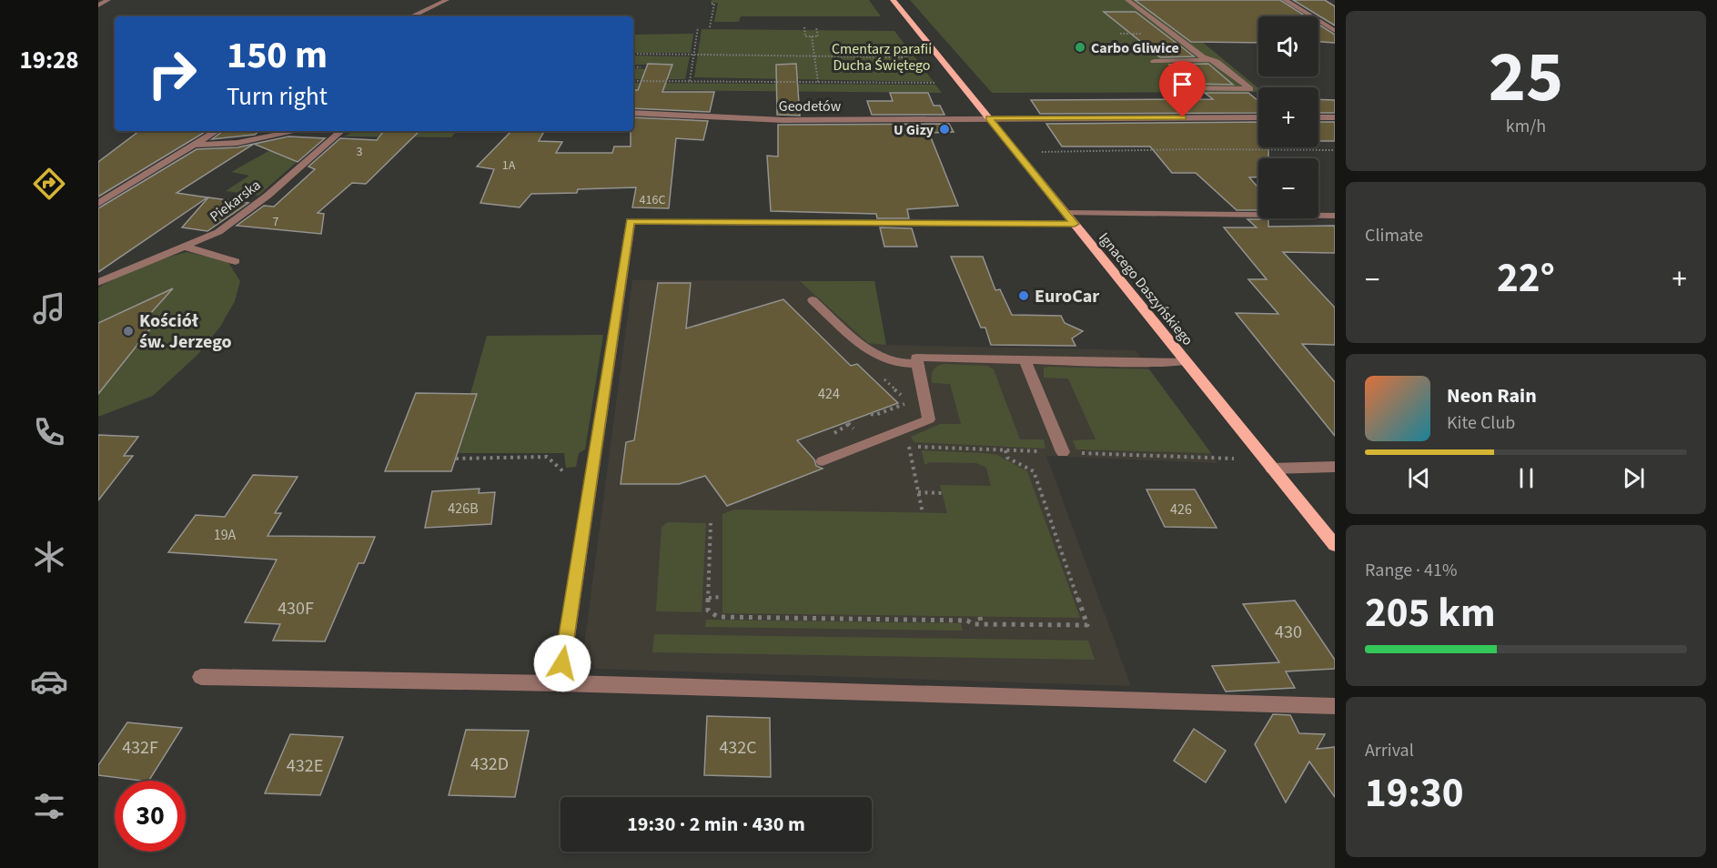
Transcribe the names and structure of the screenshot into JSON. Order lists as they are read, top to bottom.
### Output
{
  "streets": {
    "main road": ["Ignacego Daszyńskiego"],
    "street": ["Geodetów", "Piekarska"]
  },
  "crossings": [
    ["Geodetów", "Ignacego Daszyńskiego"]
  ],
  "parks": ["Cmentarz parafii Ducha Świętego"],
  "places": [
    "Carbo Gliwice",
    "U Gizy",
    "EuroCar",
    "Kościół św. Jerzego"
  ],
  "house_numbers": [
    "3",
    "1A",
    "416C",
    "7",
    "424",
    "426B",
    "426",
    "19A",
    "430F",
    "430",
    "432F",
    "432C",
    "432D",
    "432E"
  ],
  "page": {
    "tabs": "19:28",
    "tile": [
      ["25", "km/h"],
      "Climate",
      ["Range · 41%", "205 km"],
      ["Arrival", "19:30"]
    ],
    "map_buttons": ["+", "−"],
    "turn": ["150 m", "Turn right"],
    "heat": ["−", "22°", "+"],
    "song": ["Neon Rain", "Kite Club"],
    "limit": "30",
    "trip": "19:30 · 2 min · 430 m"
  }
}
